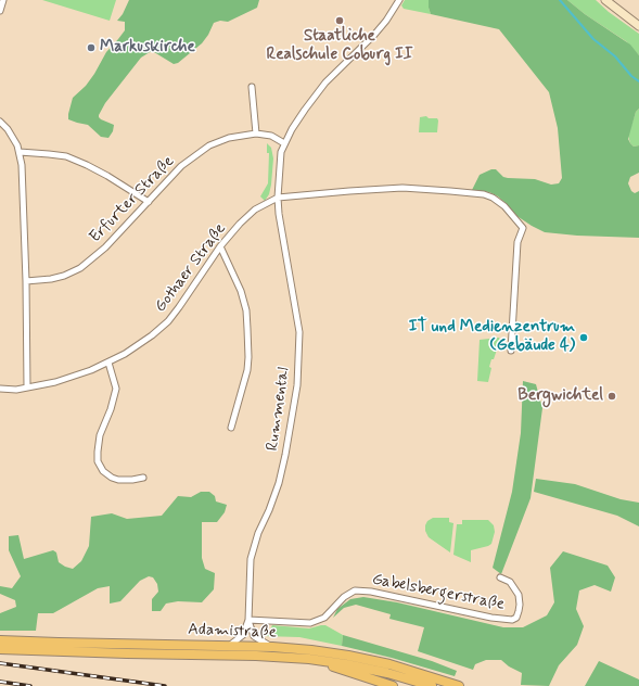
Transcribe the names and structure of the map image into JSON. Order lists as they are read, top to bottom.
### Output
{
  "streets": {
    "highway": ["Adamistraße"],
    "street": [
      "Erfurter Straße",
      "Gothaer Straße",
      "Rummental",
      "Gabelsbergerstraße"
    ]
  },
  "crossings": [
    ["Erfurter Straße", "Rummental"],
    ["Gothaer Straße", "Rummental"],
    ["Rummental", "Adamistraße"],
    ["Gabelsbergerstraße", "Adamistraße"]
  ],
  "places": [
    "Staatliche Realschule Coburg II",
    "Markuskirche",
    "IT und Medienzentrum (Gebäude 4)",
    "Bergwichtel"
  ]
}
